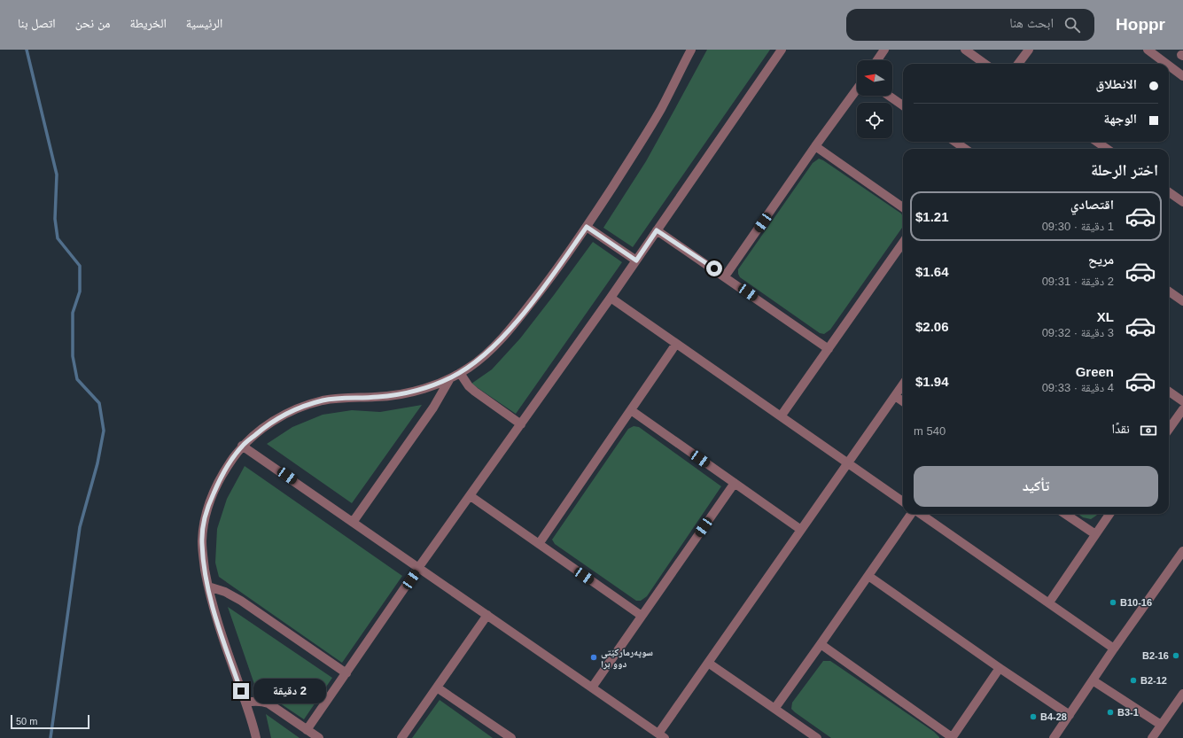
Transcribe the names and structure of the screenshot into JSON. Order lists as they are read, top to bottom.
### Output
{
  "places": [
    "B10-16",
    "B2-16",
    "سوپەرمارکێتی دوو برا",
    "B2-12",
    "B3-1",
    "B4-28"
  ],
  "scale_bar": "50 m",
  "north": "left",
  "page": {
    "header": "Hoppr",
    "search": "ابحث هنا",
    "nav": [
      "الرئيسية",
      "الخريطة",
      "من نحن",
      "اتصل بنا"
    ],
    "banner": ["الانطلاق", "الوجهة"],
    "heading": "اختر الرحلة",
    "list": [
      {
        "name": "اقتصادي",
        "note": "1 دقيقة · 09:30",
        "value": "$1.21"
      },
      {
        "name": "مريح",
        "note": "2 دقيقة · 09:31",
        "value": "$1.64"
      },
      {
        "name": "XL",
        "note": "3 دقيقة · 09:32",
        "value": "$2.06"
      },
      {
        "name": "Green",
        "note": "4 دقيقة · 09:33",
        "value": "$1.94"
      }
    ],
    "pay": ["نقدًا", "540 m"],
    "buttons": "تأكيد",
    "bubble": "2 دقيقة",
    "scale": "50 m"
  }
}
